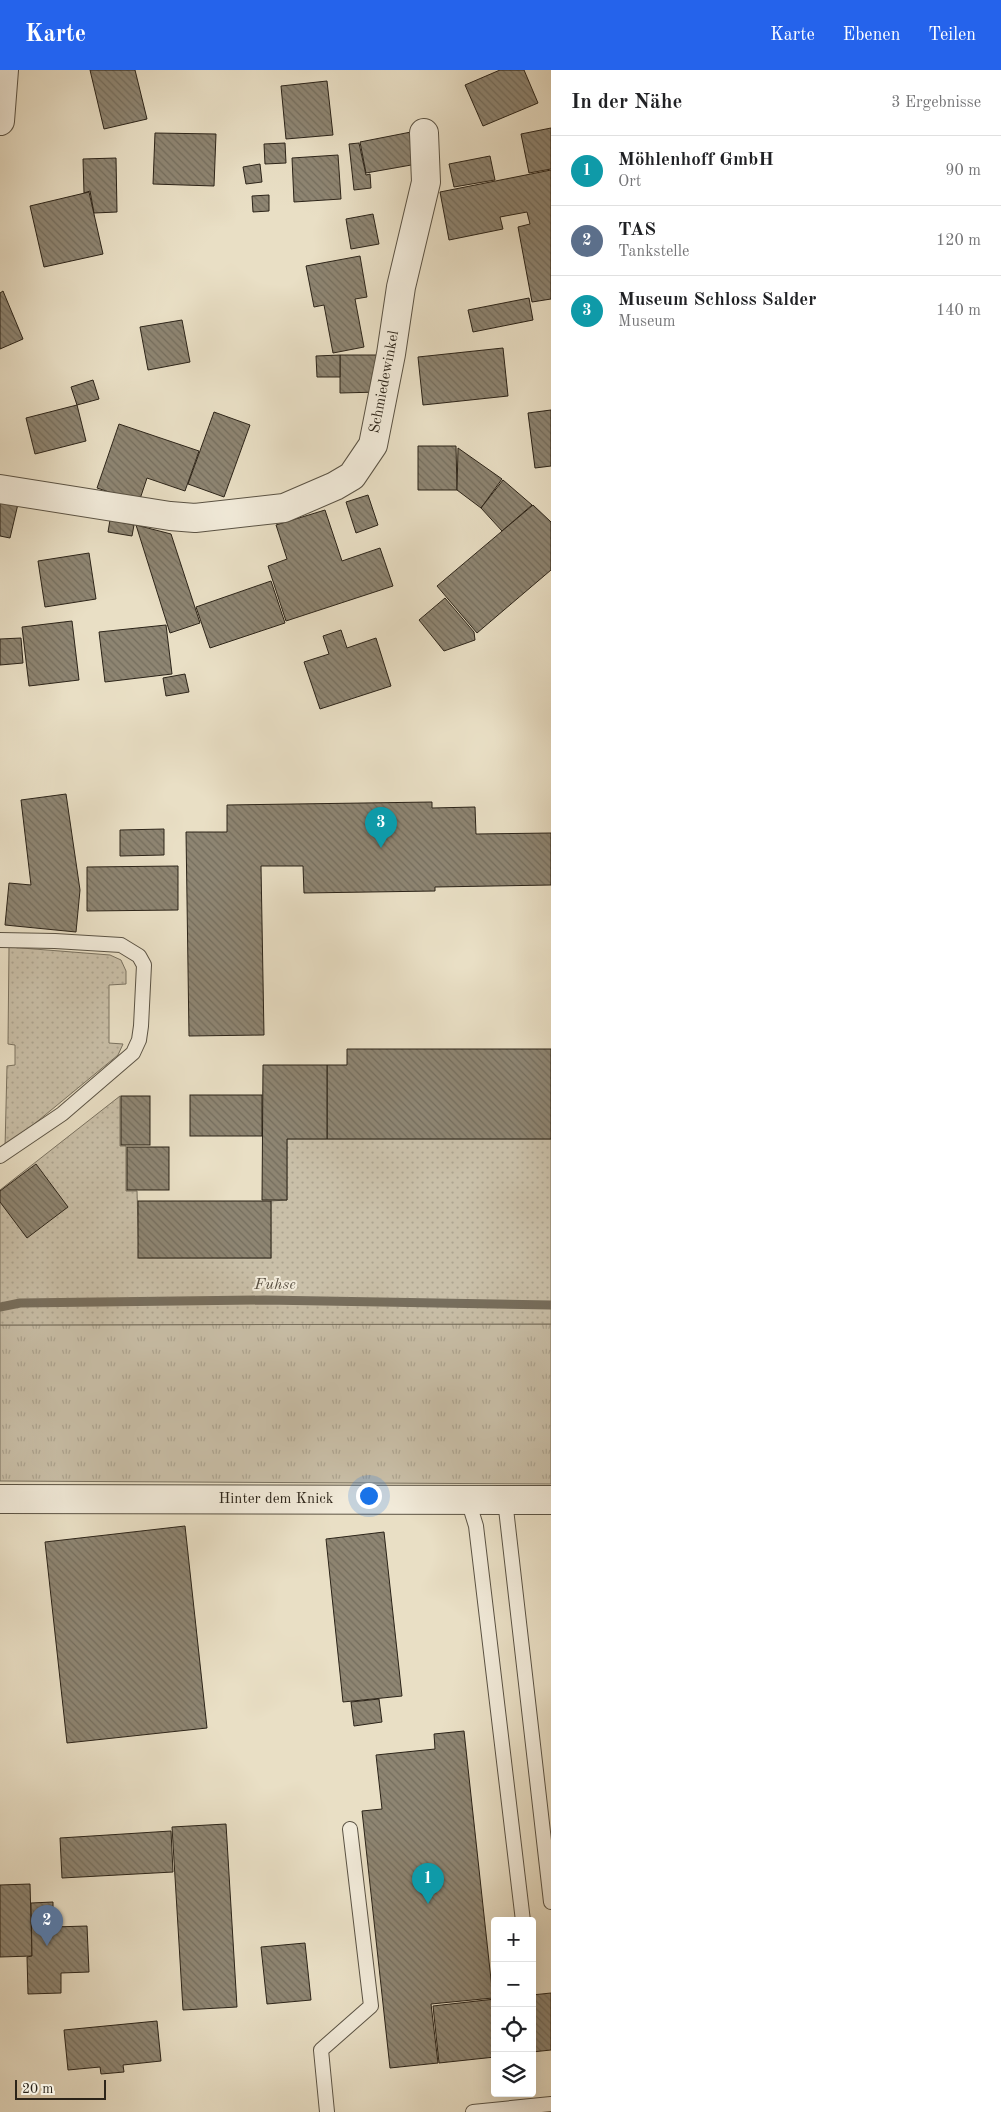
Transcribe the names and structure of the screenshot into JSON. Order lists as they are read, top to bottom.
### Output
{
  "streets": {
    "street": ["Schmiedewinkel", "Hinter dem Knick"]
  },
  "water": ["Fuhse"],
  "scale_bar": "20 m",
  "page": {
    "header": "Karte",
    "nav": ["Karte", "Ebenen", "Teilen"],
    "heading": ["In der Nähe", "3 Ergebnisse"],
    "list": [
      {
        "mark": "1",
        "name": "Möhlenhoff GmbH",
        "note": "Ort",
        "value": "90 m"
      },
      {
        "mark": "2",
        "name": "TAS",
        "note": "Tankstelle",
        "value": "120 m"
      },
      {
        "mark": "3",
        "name": "Museum Schloss Salder",
        "note": "Museum",
        "value": "140 m"
      }
    ],
    "pins": ["3", "1", "2"],
    "map_buttons": ["+", "−"],
    "scale": "20 m"
  }
}
